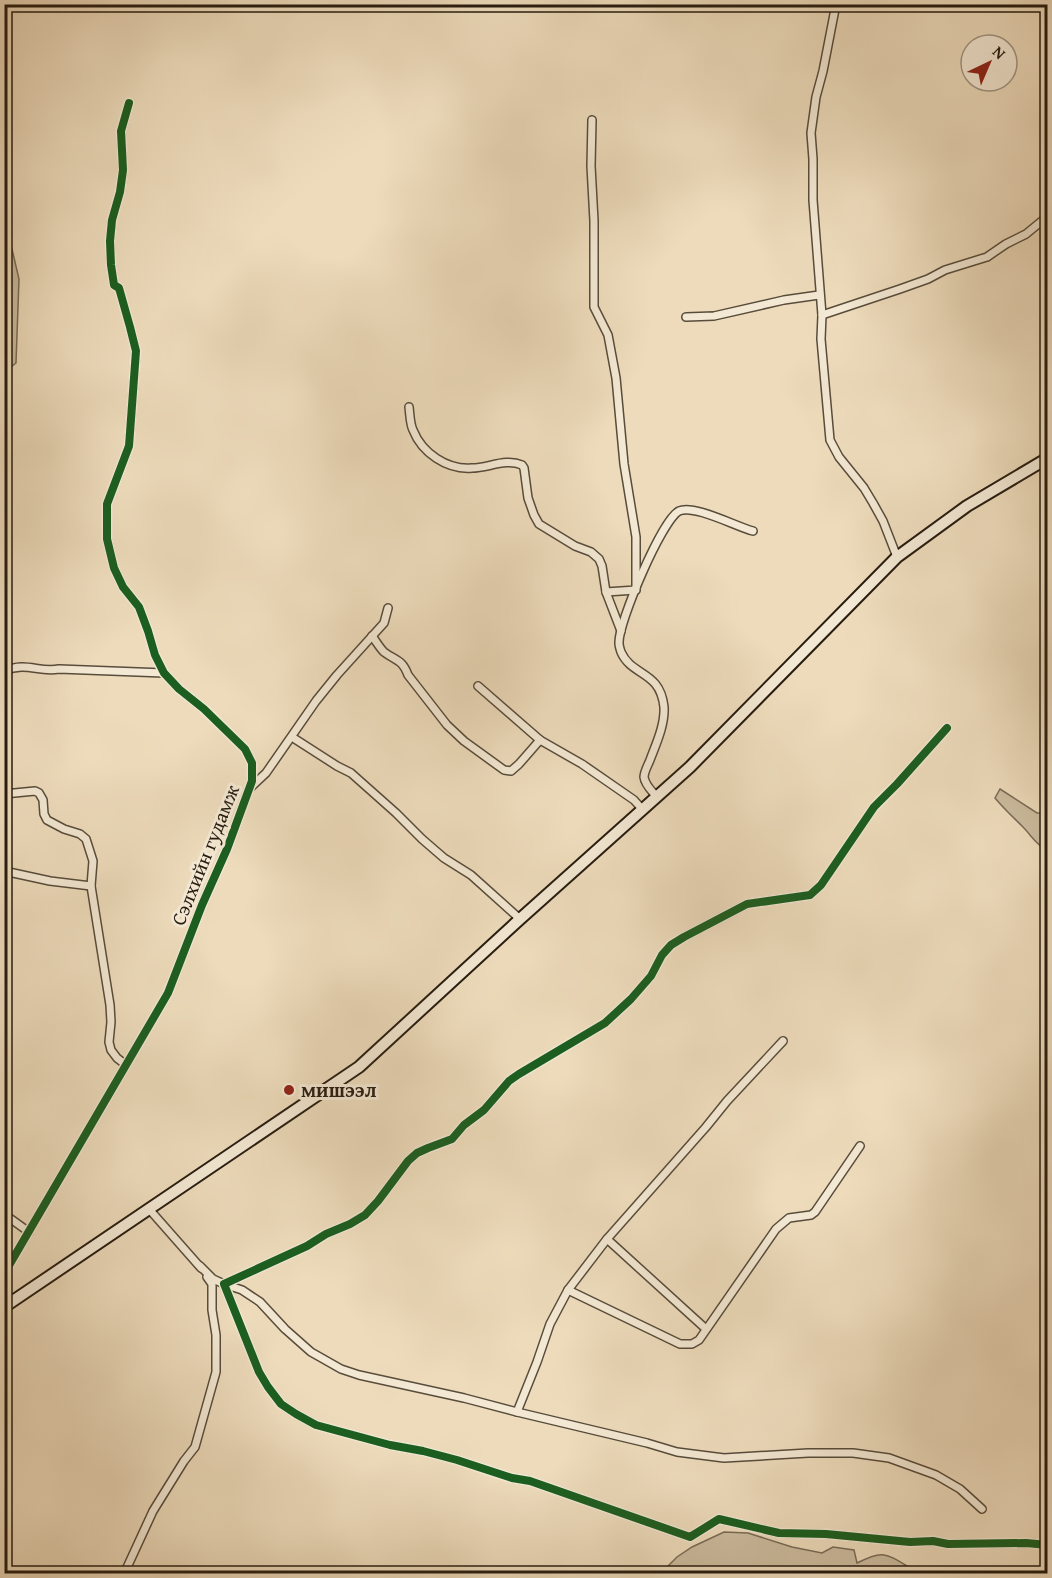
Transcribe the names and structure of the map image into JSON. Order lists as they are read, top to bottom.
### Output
{
  "streets": {
    "street": ["Сэлхийн гудамж"]
  },
  "places": ["мишээл"],
  "north": "top right"
}
